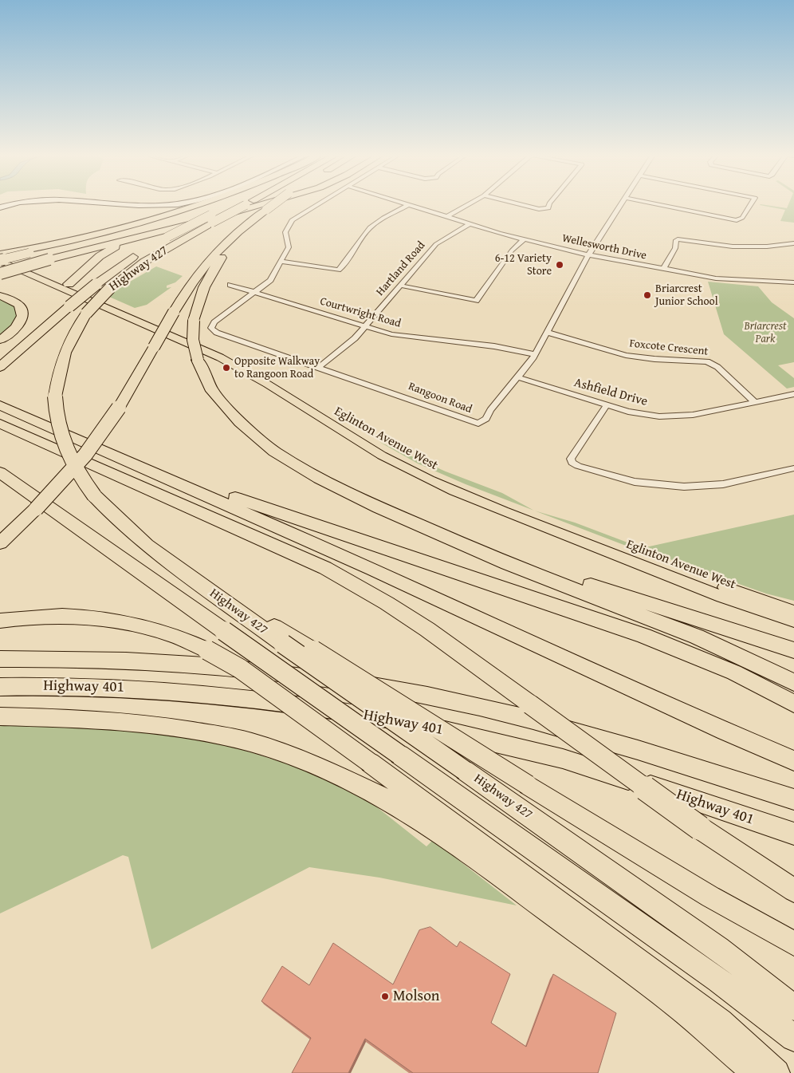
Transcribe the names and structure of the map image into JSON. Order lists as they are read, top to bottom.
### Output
{
  "streets": {
    "highway": ["Highway 427", "Highway 401"],
    "main road": ["Eglinton Avenue West"],
    "street": [
      "Wellesworth Drive",
      "Hartland Road",
      "Courtwright Road",
      "Foxcote Crescent",
      "Ashfield Drive",
      "Rangoon Road"
    ]
  },
  "crossings": [
    ["Wellesworth Drive", "Hartland Road"],
    ["Wellesworth Drive", "Rangoon Road"],
    ["Hartland Road", "Courtwright Road"],
    ["Hartland Road", "Rangoon Road"],
    ["Courtwright Road", "Rangoon Road"],
    ["Foxcote Crescent", "Ashfield Drive"],
    ["Foxcote Crescent", "Rangoon Road"],
    ["Ashfield Drive", "Rangoon Road"]
  ],
  "parks": ["Briarcrest Park"],
  "places": [
    "6-12 Variety Store",
    "Briarcrest Junior School",
    "Opposite Walkway to Rangoon Road",
    "Molson"
  ]
}
